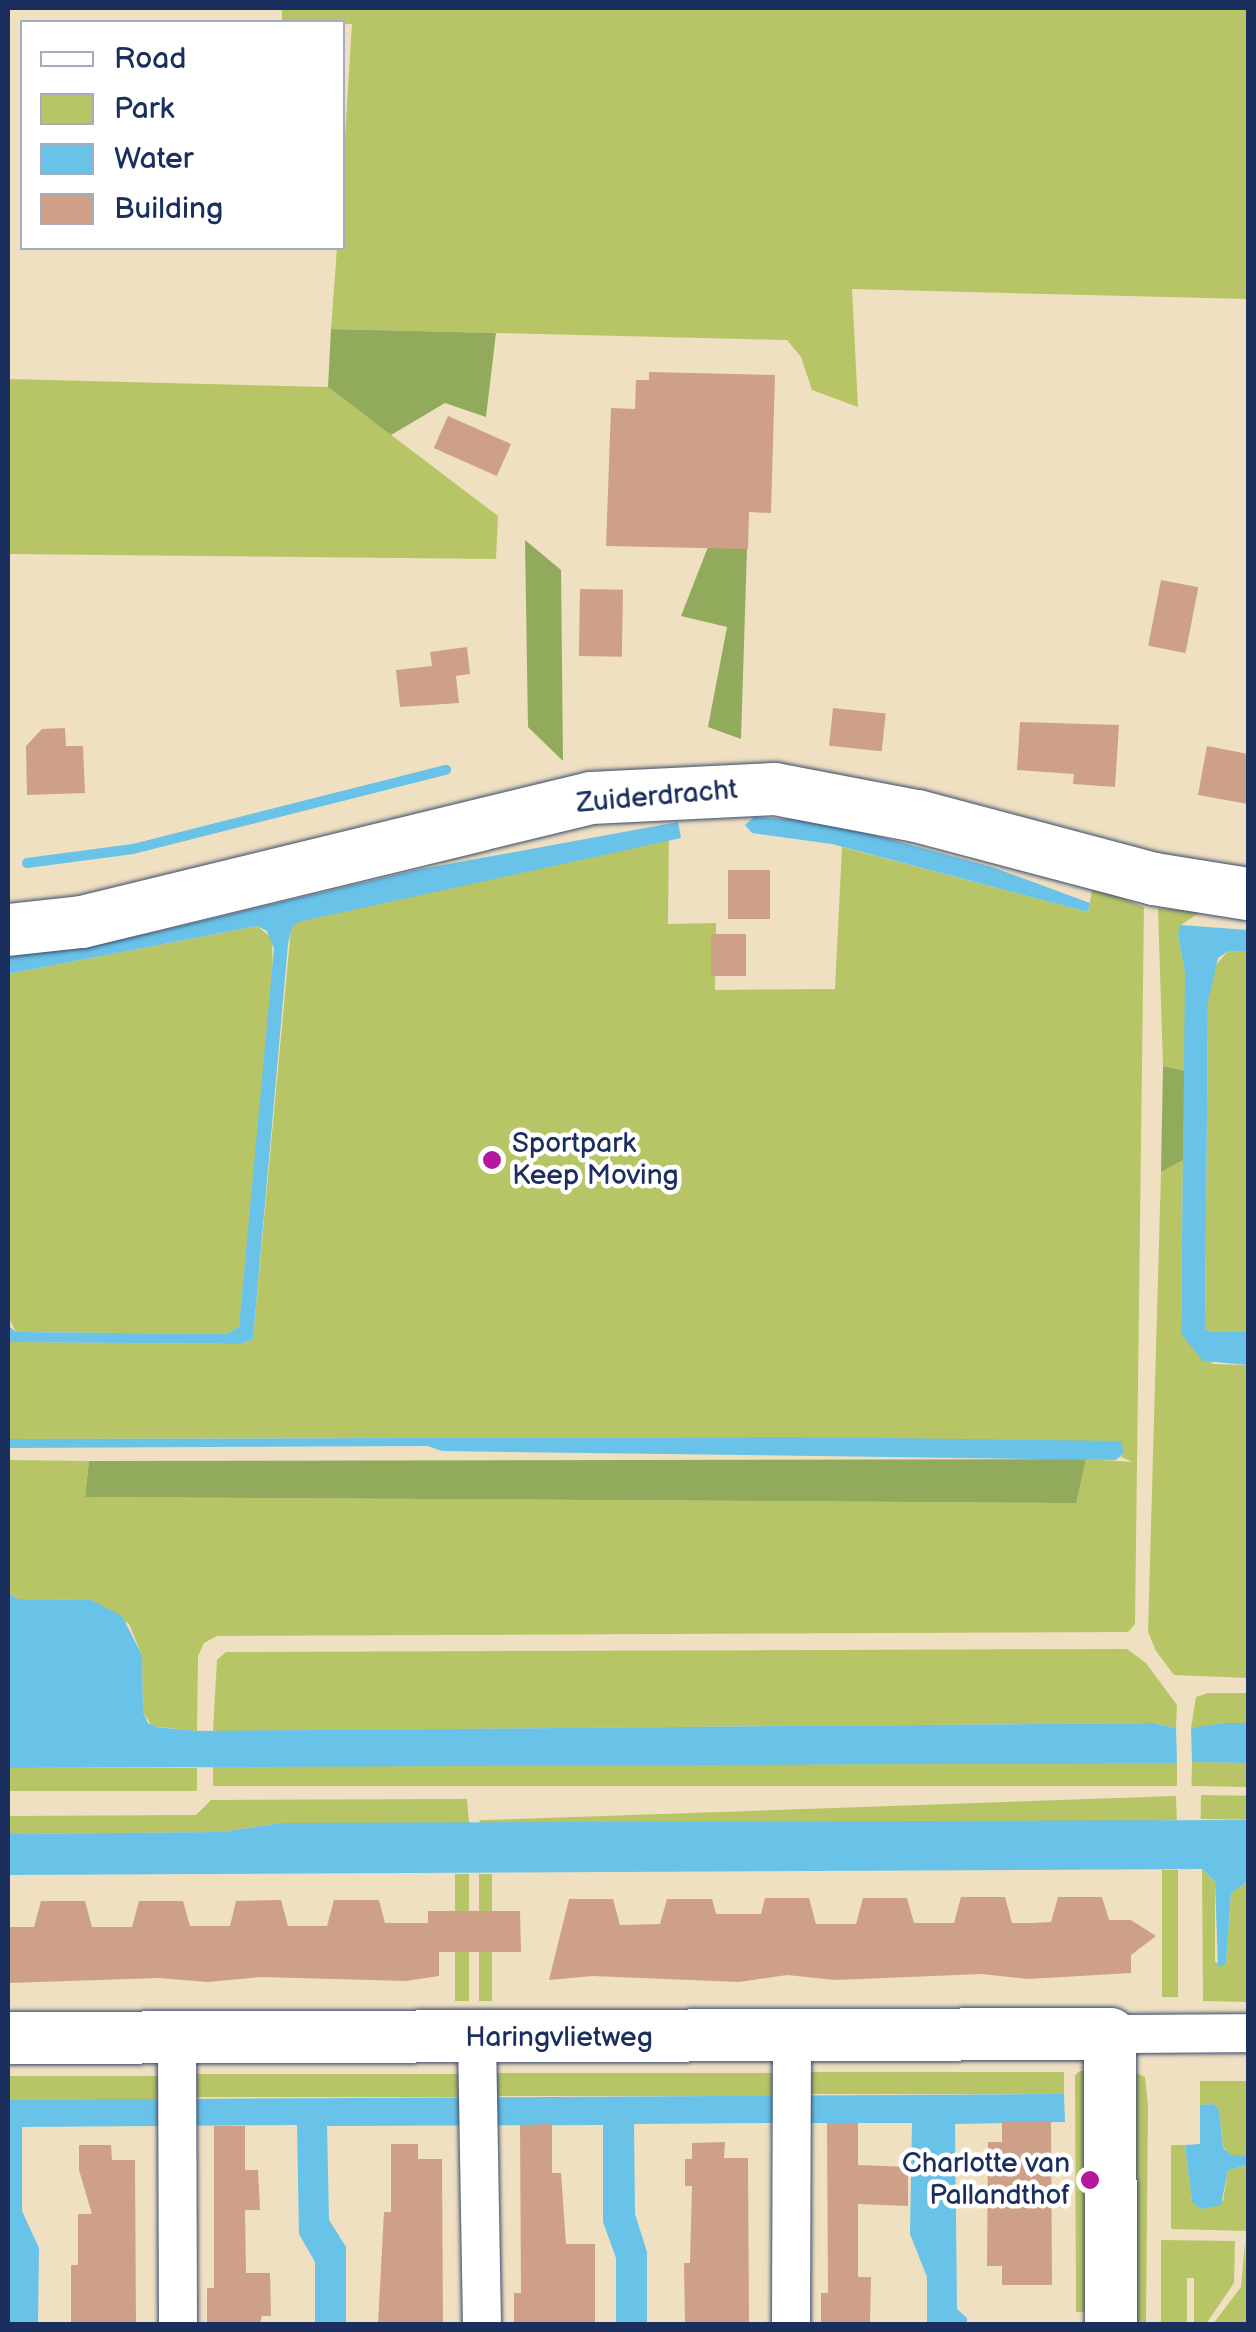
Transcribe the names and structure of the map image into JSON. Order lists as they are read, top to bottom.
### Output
{
  "streets": {
    "street": ["Zuiderdracht", "Haringvlietweg"]
  },
  "places": ["Sportpark Keep Moving", "Charlotte van Pallandthof"],
  "legend": [
    "Road",
    "Park",
    "Water",
    "Building"
  ]
}
